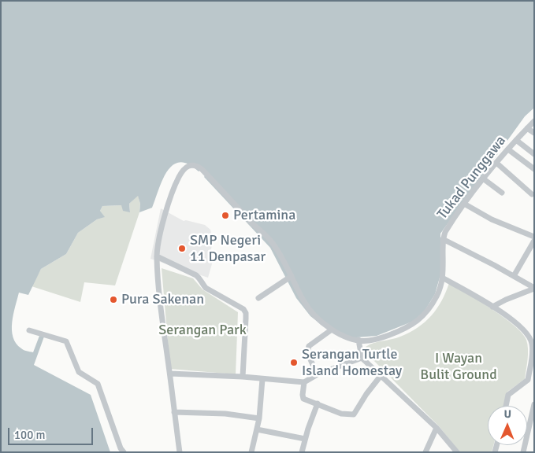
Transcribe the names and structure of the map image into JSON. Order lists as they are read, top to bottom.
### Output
{
  "streets": {
    "street": ["Tukad Punggawa"]
  },
  "parks": ["Serangan Park", "I Wayan Bulit Ground"],
  "places": [
    "Pertamina",
    "SMP Negeri 11 Denpasar",
    "Pura Sakenan",
    "Serangan Turtle Island Homestay"
  ],
  "scale_bar": "100 m",
  "north": "top"
}
